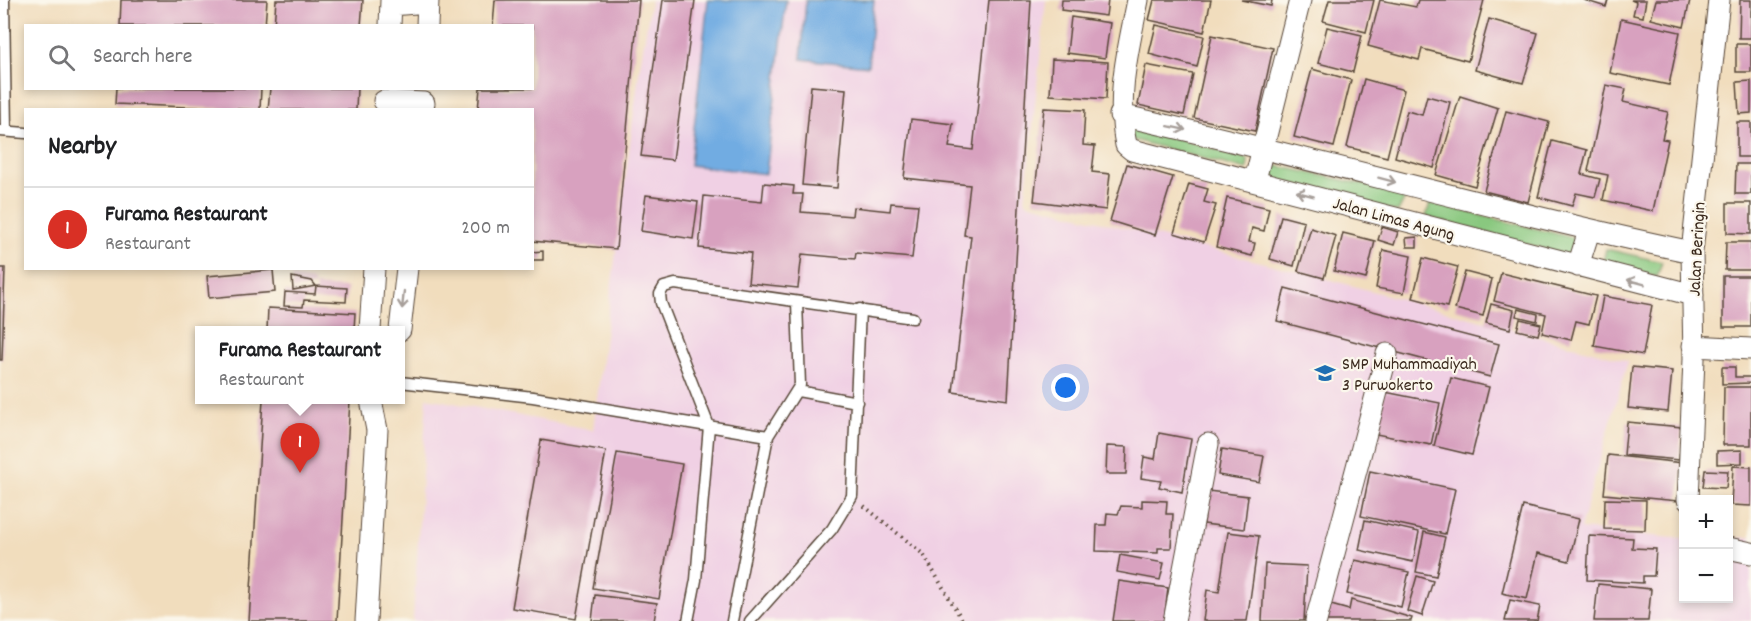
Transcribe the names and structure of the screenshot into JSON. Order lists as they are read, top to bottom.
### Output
{
  "streets": {
    "street": ["Jalan Limas Agung", "Jalan Beringin"]
  },
  "crossings": [
    ["Jalan Limas Agung", "Jalan Beringin"]
  ],
  "places": {
    "school or university": ["SMP Muhammadiyah 3 Purwokerto"]
  },
  "page": {
    "search": "Search here",
    "heading": "Nearby",
    "list": [
      {
        "mark": "1",
        "name": "Furama Restaurant",
        "note": "Restaurant",
        "value": "200 m"
      }
    ],
    "popup": ["Furama Restaurant", "Restaurant"],
    "pins": "1",
    "map_buttons": ["+", "−"]
  }
}
